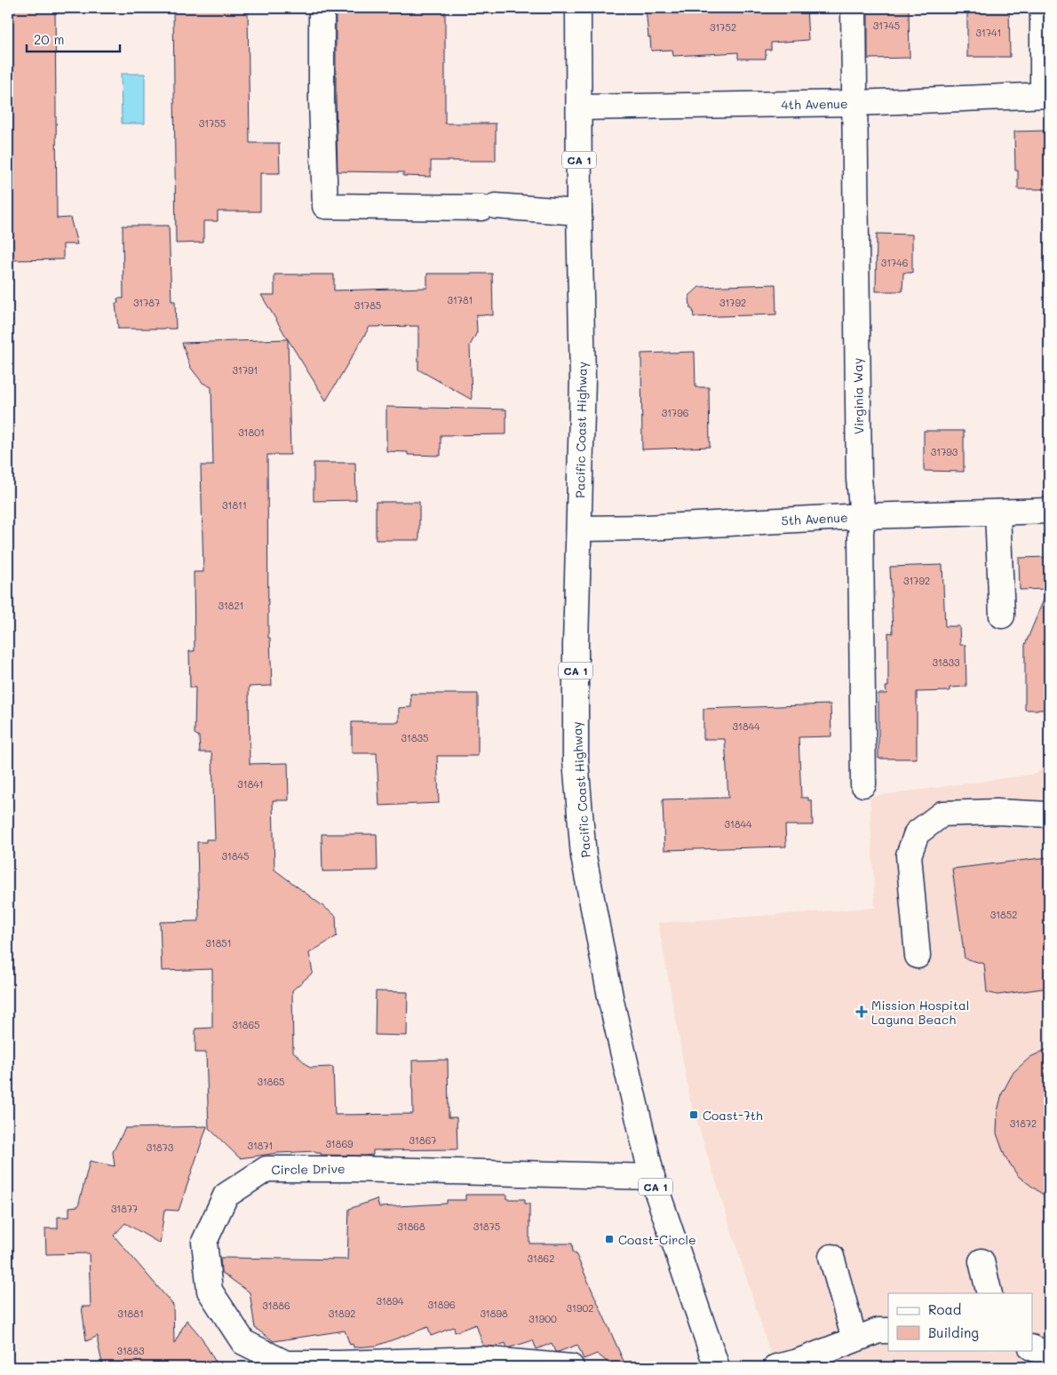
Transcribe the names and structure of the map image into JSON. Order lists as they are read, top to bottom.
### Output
{
  "streets": {
    "main road": [
      "4th Avenue",
      "CA 1",
      "Virginia Way",
      "Pacific Coast Highway",
      "5th Avenue",
      "Circle Drive"
    ]
  },
  "crossings": [
    ["4th Avenue", "Virginia Way"],
    ["4th Avenue", "Pacific Coast Highway"],
    ["Virginia Way", "5th Avenue"],
    ["Pacific Coast Highway", "5th Avenue"],
    ["Pacific Coast Highway", "Circle Drive"]
  ],
  "places": {
    "health": ["Mission Hospital Laguna Beach"],
    "transit": ["Coast-7th", "Coast-Circle"]
  },
  "house_numbers": [
    "31745",
    "31752",
    "31741",
    "31755",
    "31746",
    "31781",
    "31787",
    "31792",
    "31785",
    "31791",
    "31796",
    "31801",
    "31793",
    "31811",
    "31792",
    "31821",
    "31833",
    "31844",
    "31835",
    "31841",
    "31844",
    "31845",
    "31852",
    "31851",
    "31865",
    "31865",
    "31872",
    "31867",
    "31869",
    "31871",
    "31873",
    "31877",
    "31868",
    "31875",
    "31862",
    "31894",
    "31896",
    "31886",
    "31902",
    "31881",
    "31892",
    "31898",
    "31900",
    "31883"
  ],
  "legend": ["Road", "Building"],
  "scale_bar": "20 m"
}
